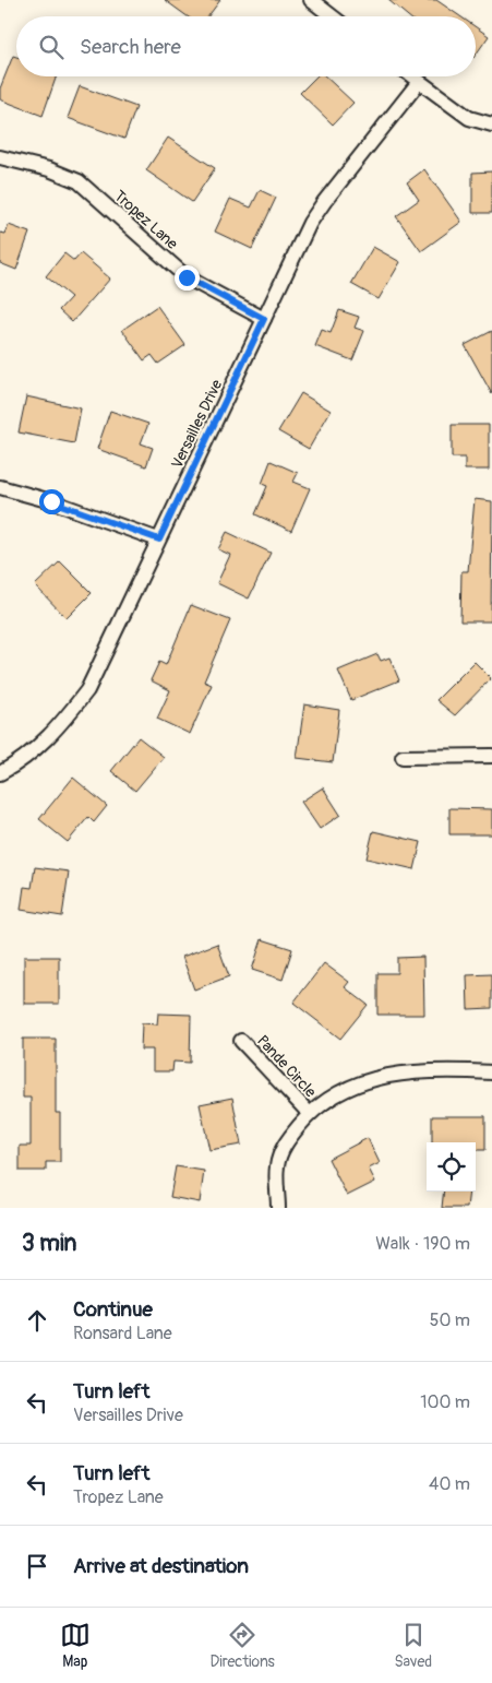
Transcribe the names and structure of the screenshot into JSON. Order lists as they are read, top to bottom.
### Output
{
  "streets": {
    "street": ["Tropez Lane", "Versailles Drive", "Pande Circle"]
  },
  "crossings": [
    ["Tropez Lane", "Versailles Drive"]
  ],
  "page": {
    "search": "Search here",
    "heading": ["3 min", "Walk · 190 m"],
    "list": [
      ["Continue", "Ronsard Lane", "50 m"],
      ["Turn left", "Versailles Drive", "100 m"],
      ["Turn left", "Tropez Lane", "40 m"],
      "Arrive at destination"
    ],
    "nav": ["Map", "Directions", "Saved"]
  }
}
